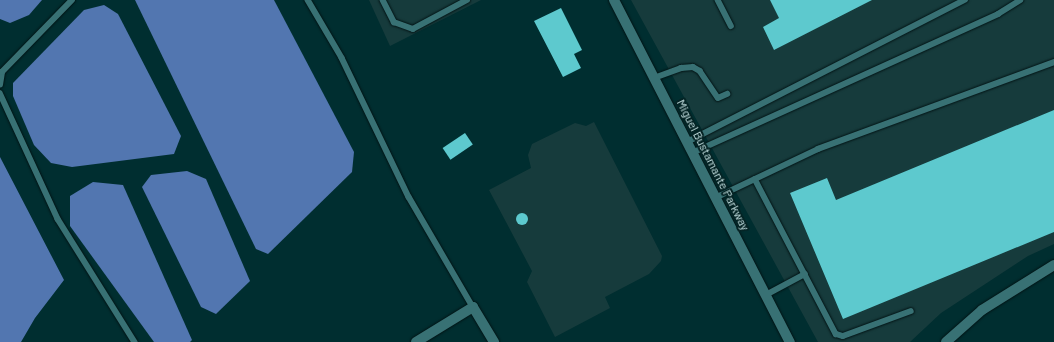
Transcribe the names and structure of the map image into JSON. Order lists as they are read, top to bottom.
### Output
{
  "streets": {
    "street": ["Miguel Bustamante Parkway"]
  }
}
